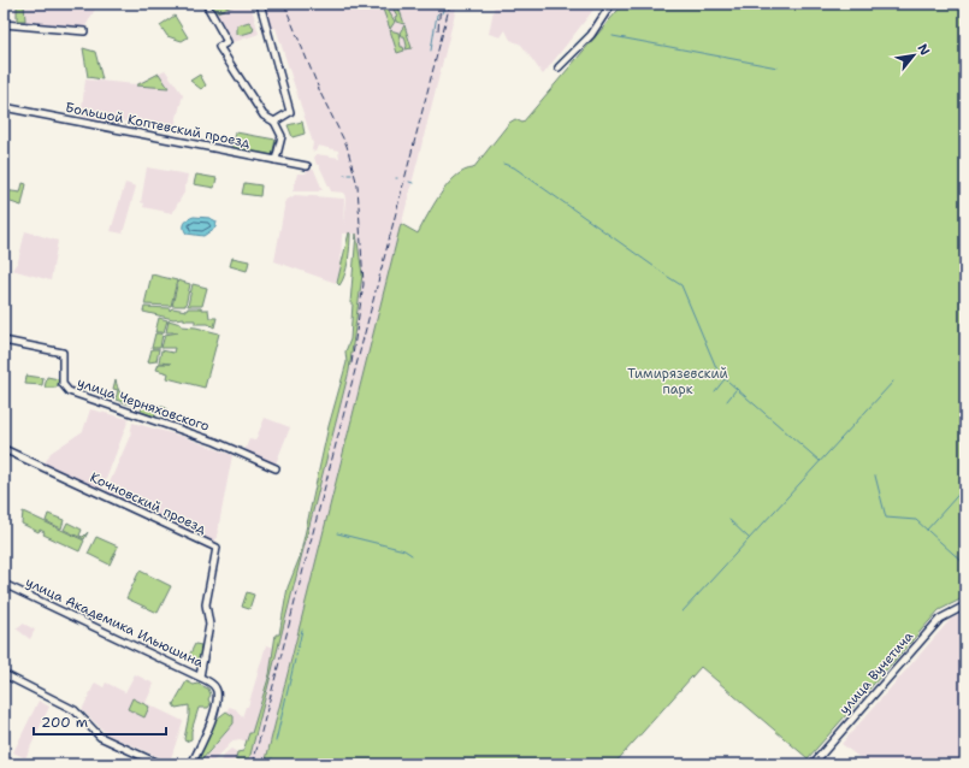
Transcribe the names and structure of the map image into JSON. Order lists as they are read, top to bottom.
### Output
{
  "streets": {
    "street": [
      "Большой Коптевский проезд",
      "улица Черняховского",
      "Кочновский проезд",
      "улица Академика Ильюшина",
      "улица Вучетича"
    ]
  },
  "crossings": [
    ["Кочновский проезд", "улица Академика Ильюшина"]
  ],
  "parks": ["Тимирязевский парк"],
  "scale_bar": "200 m",
  "north": "top right"
}
